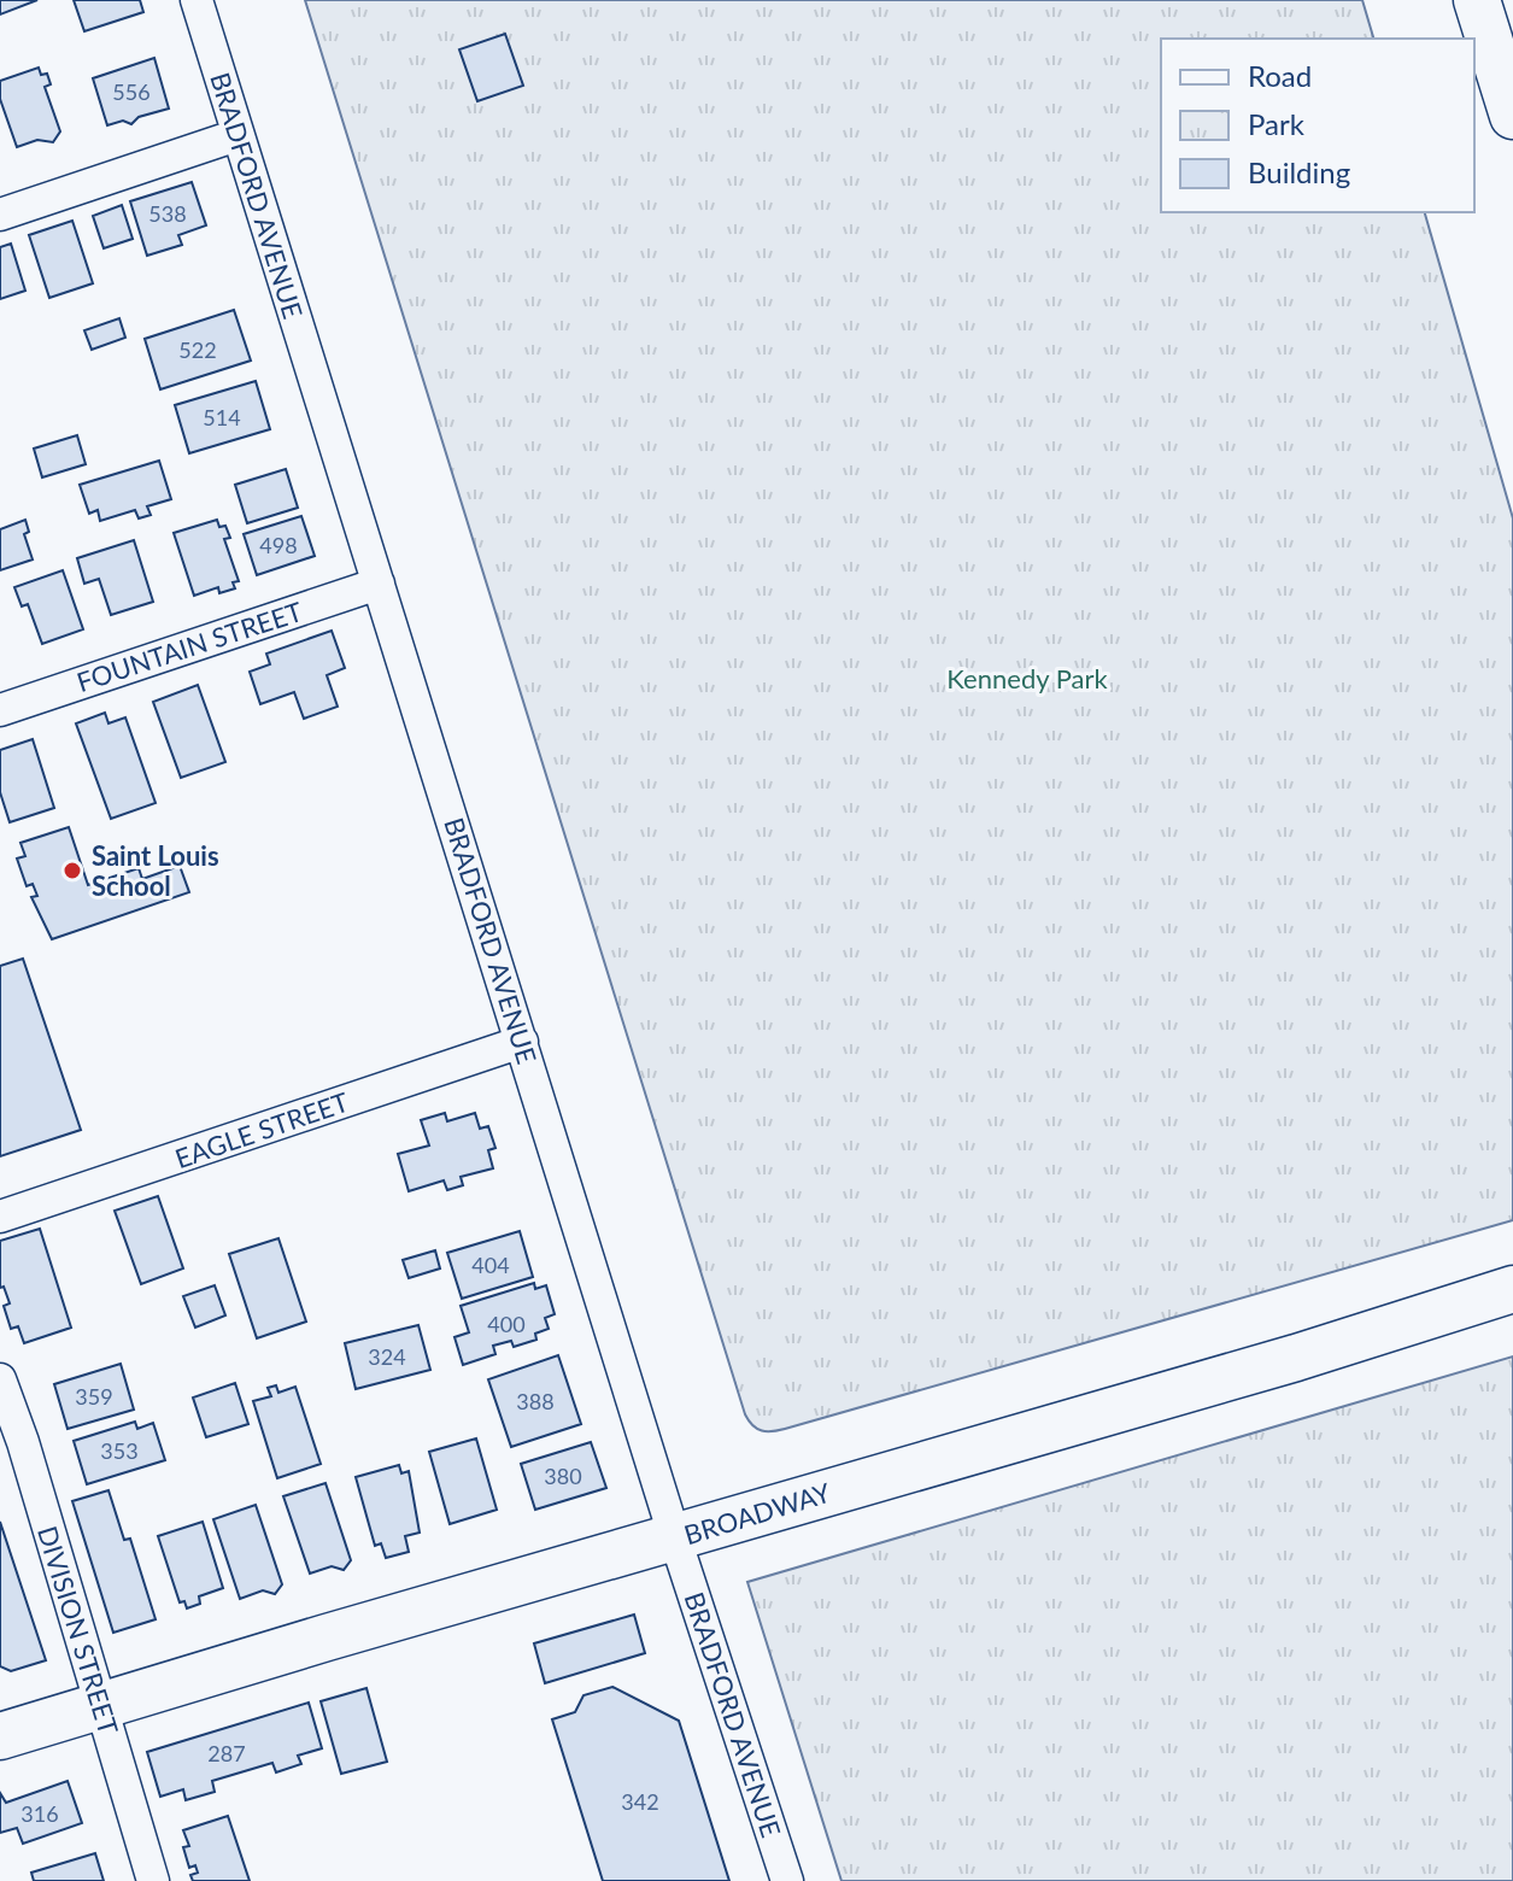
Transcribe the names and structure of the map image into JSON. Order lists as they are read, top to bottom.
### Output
{
  "streets": {
    "main road": ["BROADWAY"],
    "street": [
      "BRADFORD AVENUE",
      "FOUNTAIN STREET",
      "EAGLE STREET",
      "DIVISION STREET"
    ]
  },
  "crossings": [
    ["BRADFORD AVENUE", "FOUNTAIN STREET"],
    ["BRADFORD AVENUE", "EAGLE STREET"],
    ["BRADFORD AVENUE", "BROADWAY"],
    ["BROADWAY", "DIVISION STREET"]
  ],
  "parks": ["Kennedy Park"],
  "places": ["Saint Louis School"],
  "house_numbers": [
    "556",
    "538",
    "522",
    "514",
    "498",
    "404",
    "400",
    "324",
    "359",
    "388",
    "353",
    "380",
    "287",
    "342",
    "316"
  ],
  "legend": ["Road", "Park", "Building"]
}
